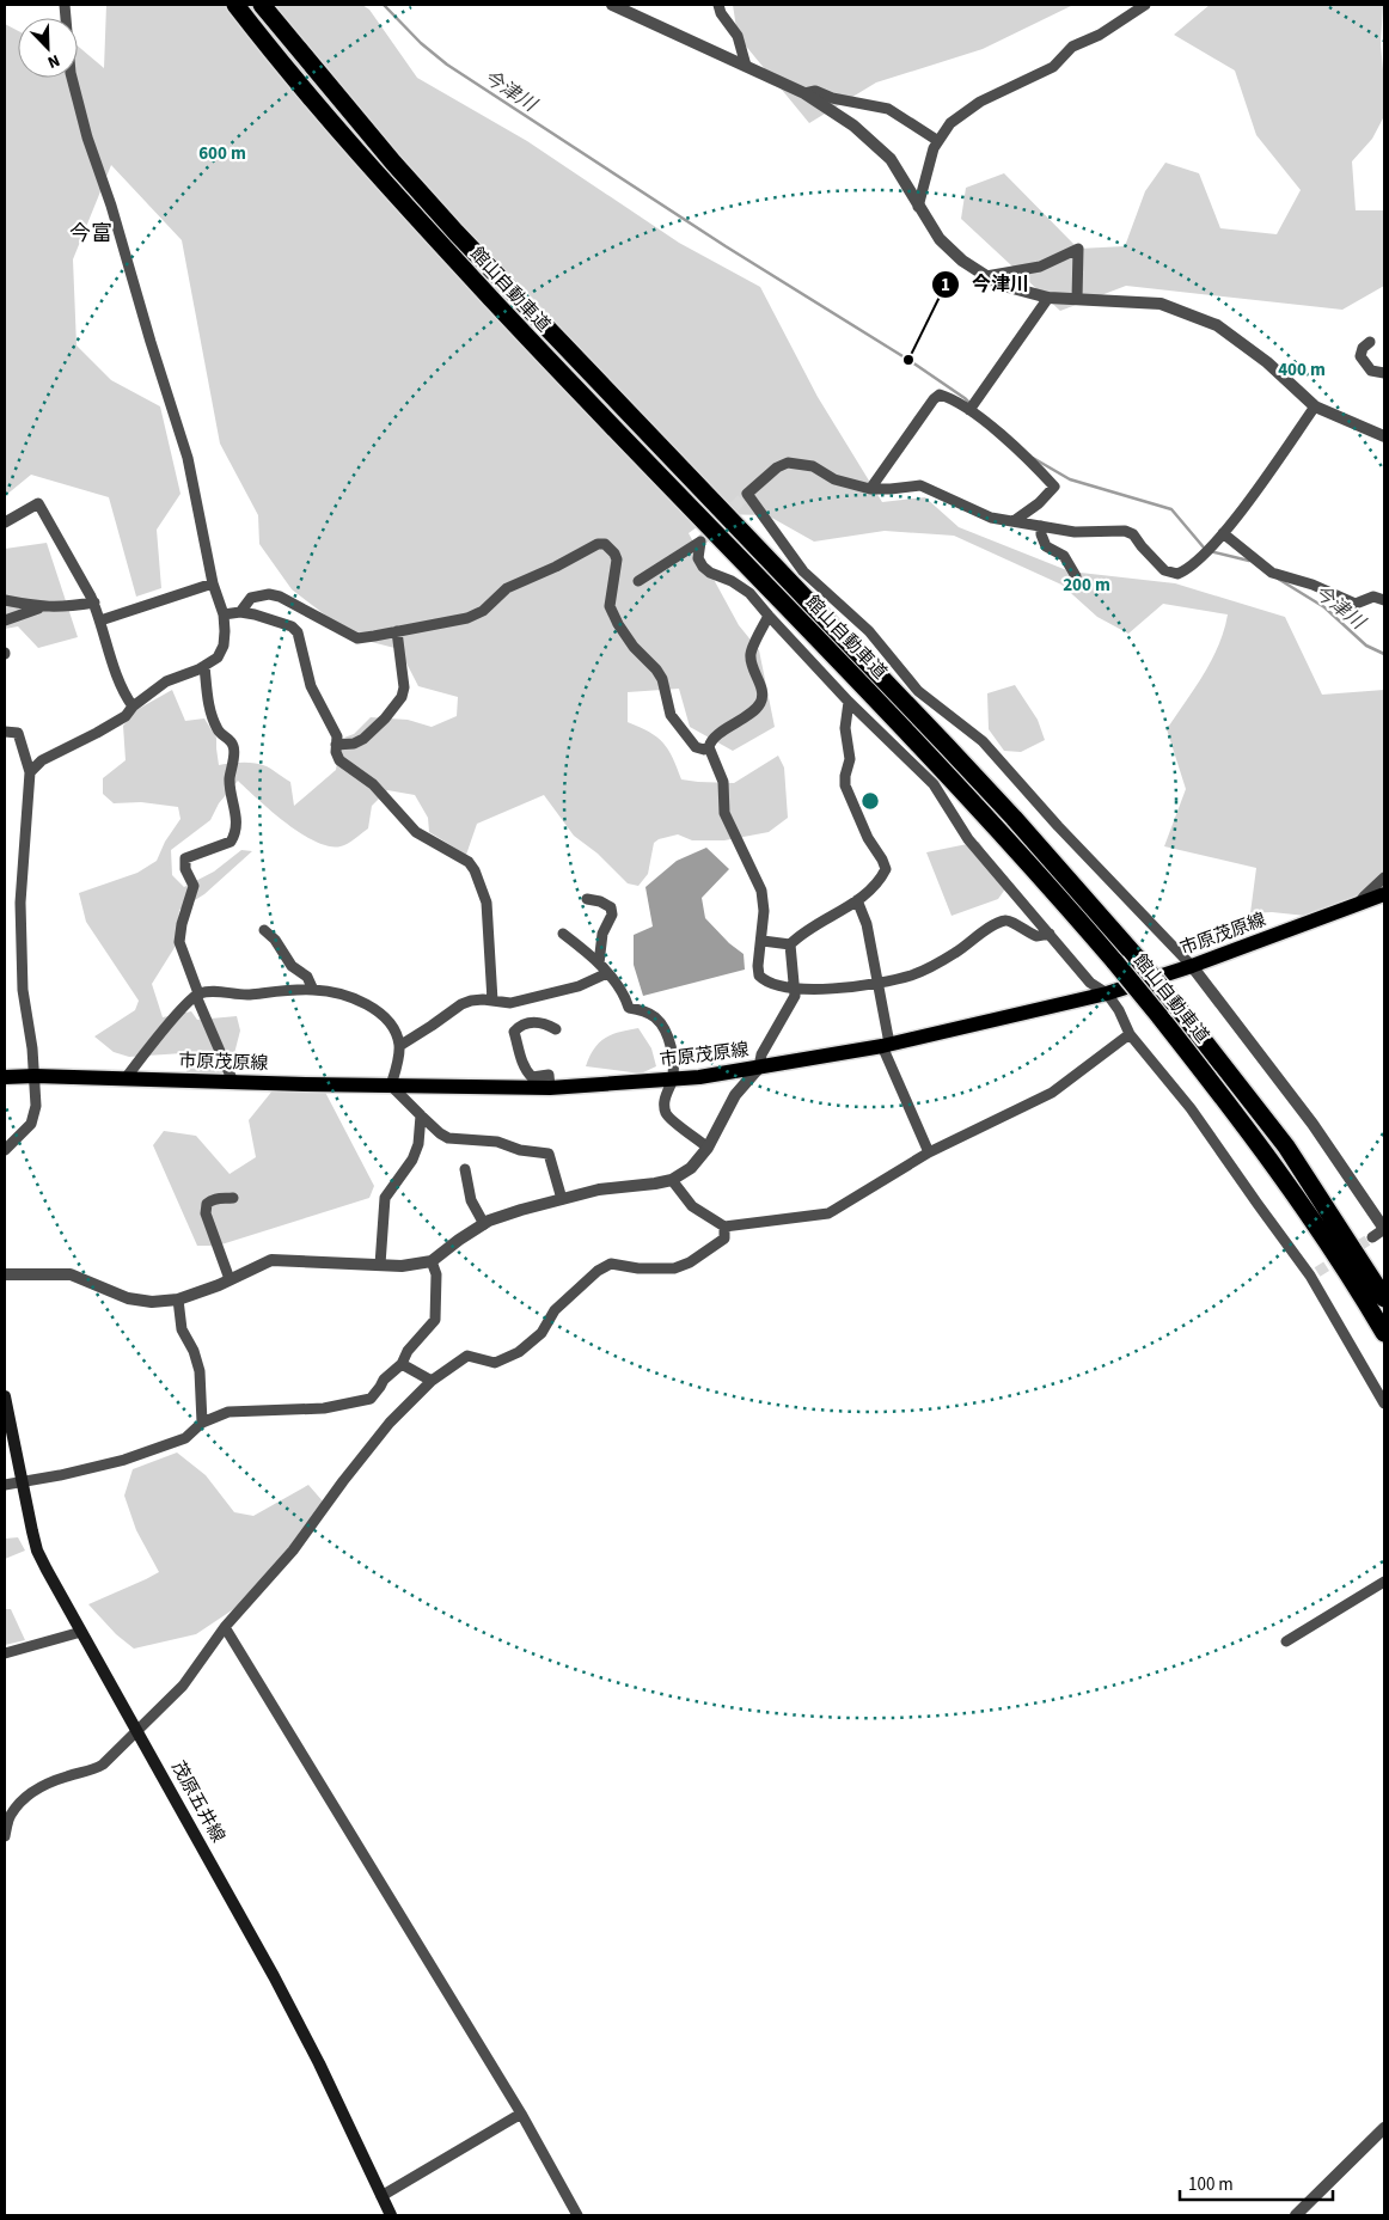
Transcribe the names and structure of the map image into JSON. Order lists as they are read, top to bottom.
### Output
{
  "streets": {
    "highway": ["館山自動車道"],
    "main road": ["市原茂原線", "茂原五井線"]
  },
  "districts": ["今富"],
  "water": ["今津川"],
  "places": ["今津川"],
  "scale_bar": "100 m",
  "north": "bottom right",
  "rings": ["600 m", "400 m", "200 m"]
}
